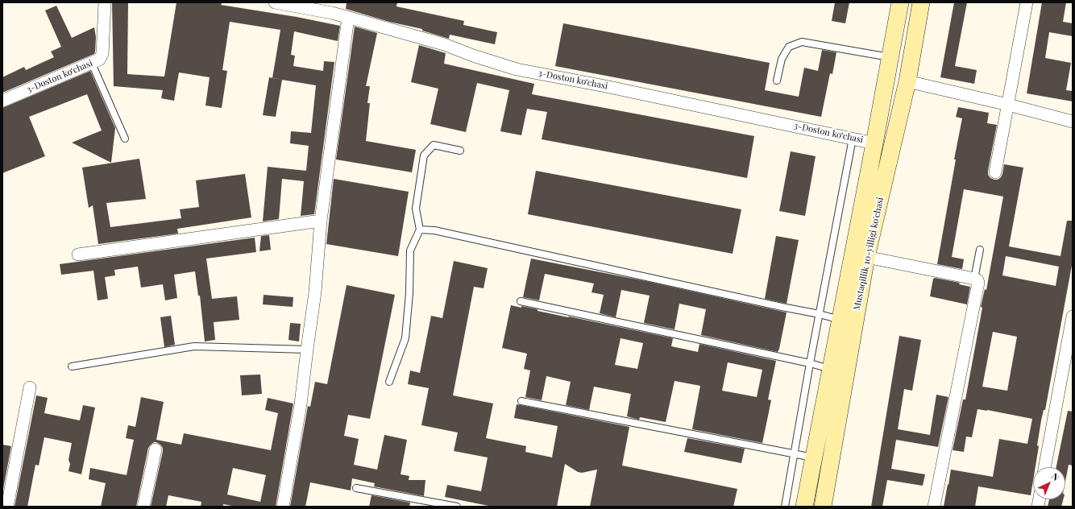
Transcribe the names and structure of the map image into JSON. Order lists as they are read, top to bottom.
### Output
{
  "streets": {
    "main road": ["Mustaqillik 10-yilligi ko'chasi"],
    "street": ["3-Doston koʻchasi"]
  },
  "crossings": [
    ["3-Doston koʻchasi", "Mustaqillik 10-yilligi ko'chasi"]
  ],
  "north": "top right"
}
